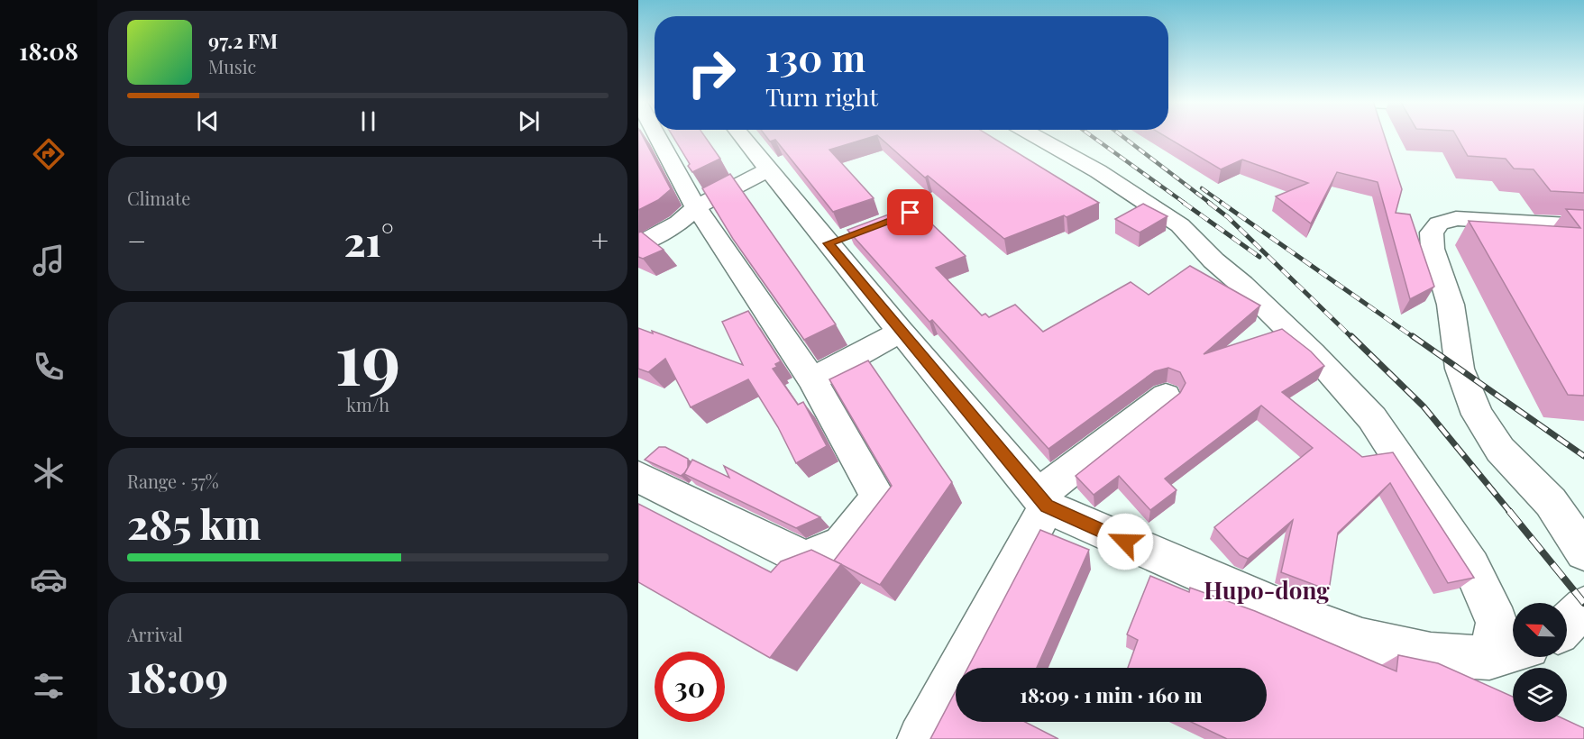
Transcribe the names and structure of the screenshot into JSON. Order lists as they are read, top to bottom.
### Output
{
  "districts": ["Hupo-dong"],
  "north": "top left",
  "page": {
    "tabs": "18:08",
    "turn": ["130 m", "Turn right"],
    "song": ["97.2 FM", "Music"],
    "tile": [
      "Climate",
      ["19", "km/h"],
      ["Range · 57%", "285 km"],
      ["Arrival", "18:09"]
    ],
    "heat": ["−", "21°", "+"],
    "limit": "30",
    "trip": "18:09 · 1 min · 160 m"
  }
}
